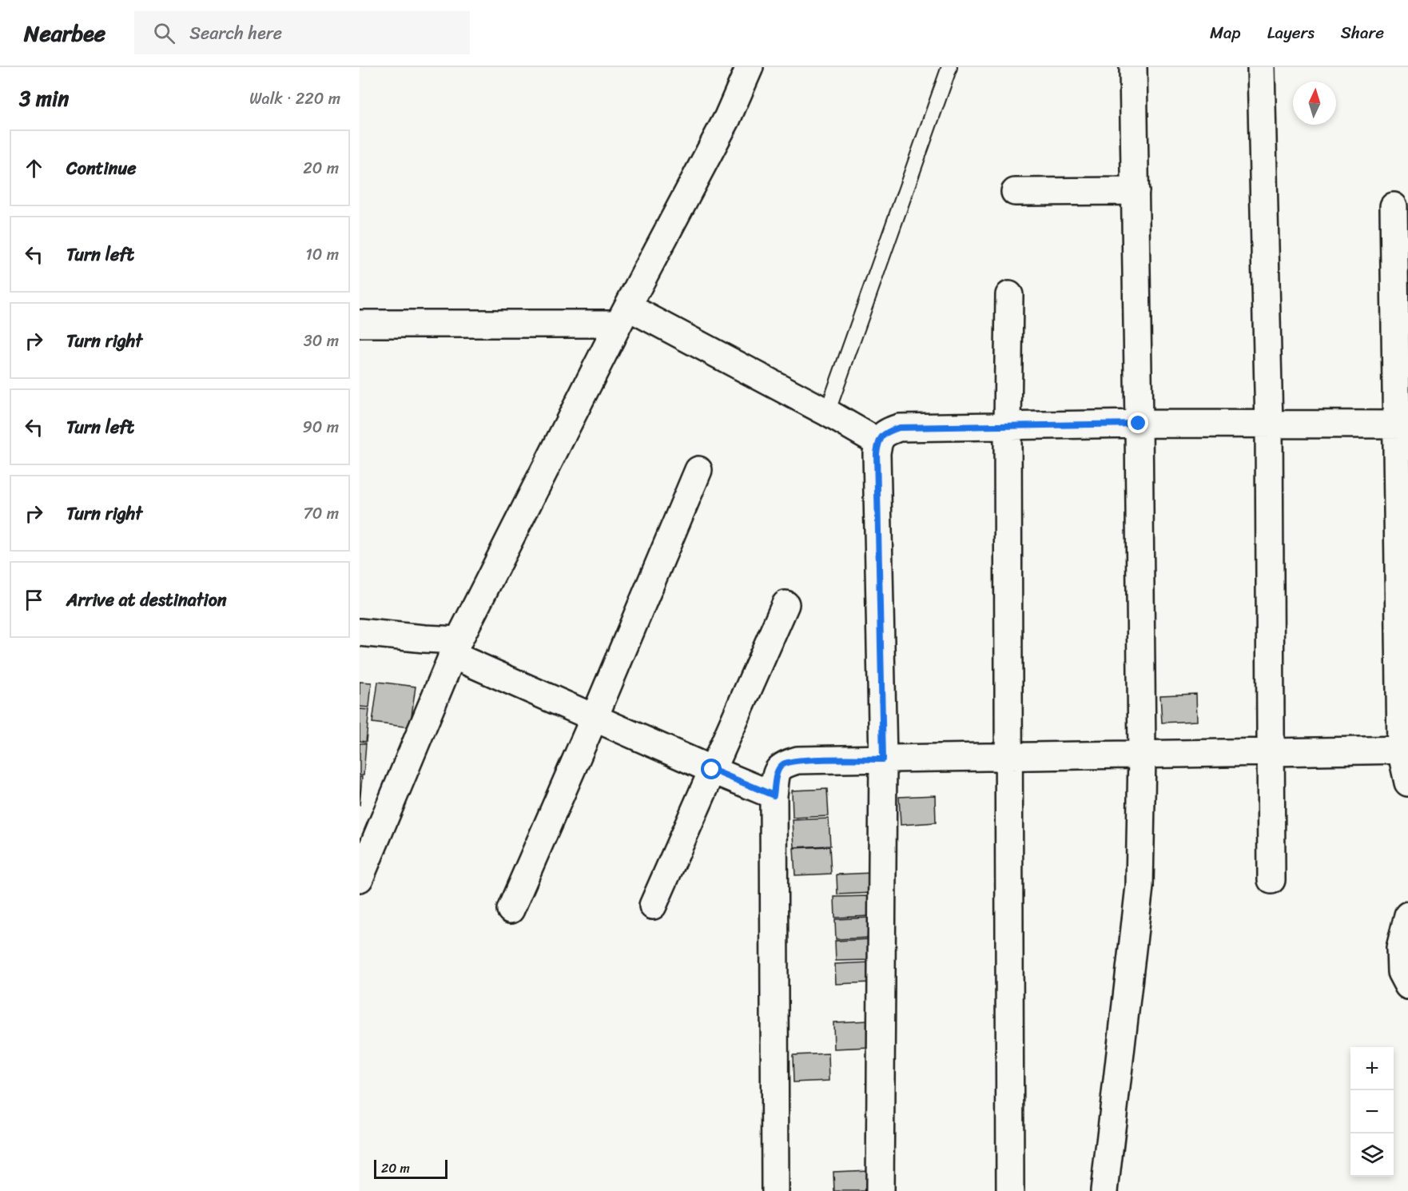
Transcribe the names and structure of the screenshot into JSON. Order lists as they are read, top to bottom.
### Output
{
  "scale_bar": "20 m",
  "north": "top",
  "page": {
    "header": "Nearbee",
    "search": "Search here",
    "nav": ["Map", "Layers", "Share"],
    "heading": ["3 min", "Walk · 220 m"],
    "list": [
      ["Continue", "20 m"],
      ["Turn left", "10 m"],
      ["Turn right", "30 m"],
      ["Turn left", "90 m"],
      ["Turn right", "70 m"],
      "Arrive at destination"
    ],
    "map_buttons": ["+", "−"],
    "scale": "20 m"
  }
}
